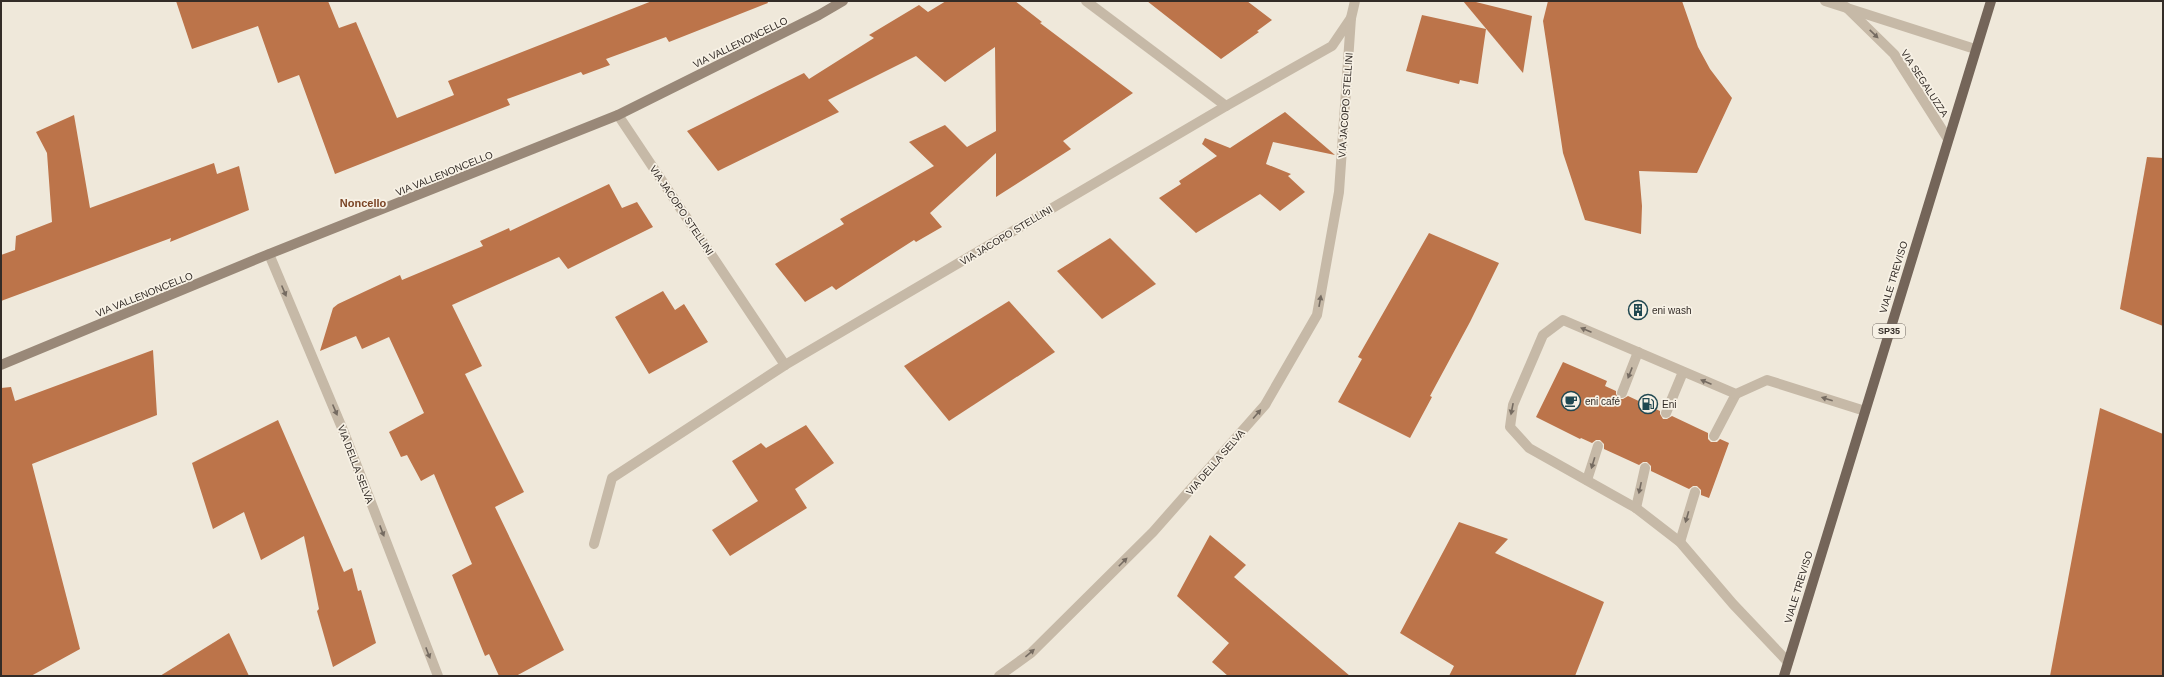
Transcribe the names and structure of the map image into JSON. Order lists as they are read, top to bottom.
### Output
{
  "streets": {
    "main road": ["VIALE TREVISO", "SP35"],
    "street": [
      "VIA VALLENONCELLO",
      "VIA SEGALUZZA",
      "VIA JACOPO STELLINI",
      "VIA DELLA SELVA"
    ]
  },
  "crossings": [
    ["VIA VALLENONCELLO", "VIA JACOPO STELLINI"],
    ["VIA VALLENONCELLO", "VIA DELLA SELVA"],
    ["VIA SEGALUZZA", "VIALE TREVISO"],
    ["VIA JACOPO STELLINI", "VIA DELLA SELVA"]
  ],
  "one_way": ["VIA SEGALUZZA"],
  "districts": ["Noncello"],
  "places": {
    "building": ["eni wash"],
    "cafe": ["eni café"],
    "fuel station": ["Eni"]
  }
}
